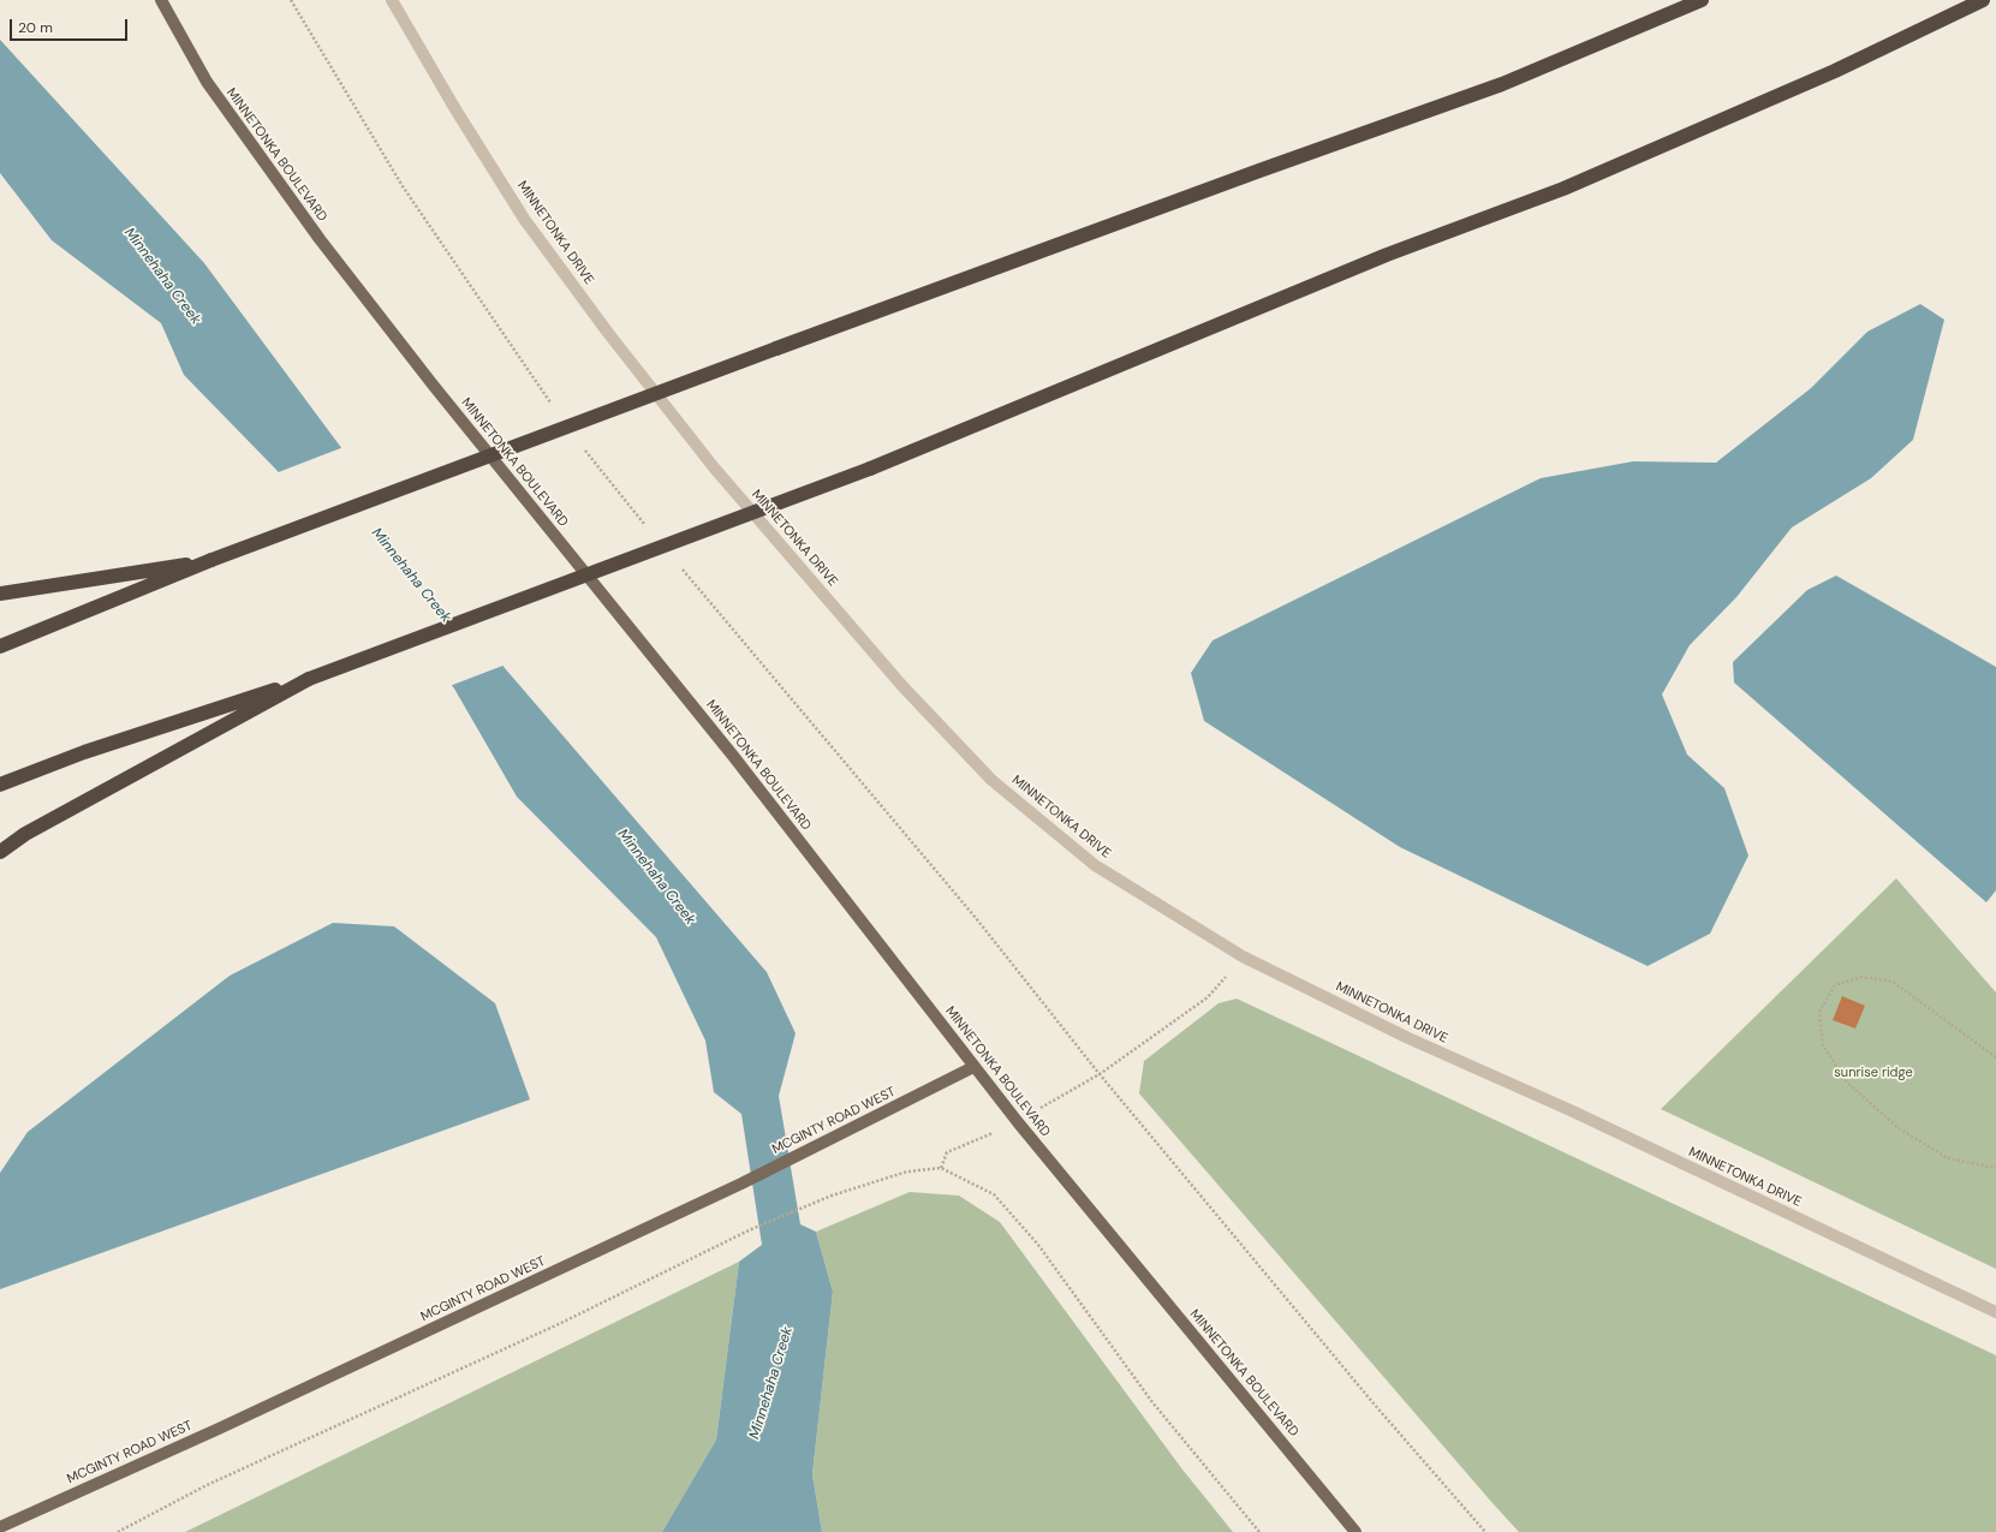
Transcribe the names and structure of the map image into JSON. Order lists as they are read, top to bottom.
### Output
{
  "streets": {
    "main road": ["MINNETONKA BOULEVARD", "MCGINTY ROAD WEST"],
    "street": ["MINNETONKA DRIVE"]
  },
  "crossings": [
    ["MINNETONKA BOULEVARD", "MCGINTY ROAD WEST"]
  ],
  "water": ["Minnehaha Creek"],
  "parks": ["sunrise ridge"],
  "scale_bar": "20 m"
}
